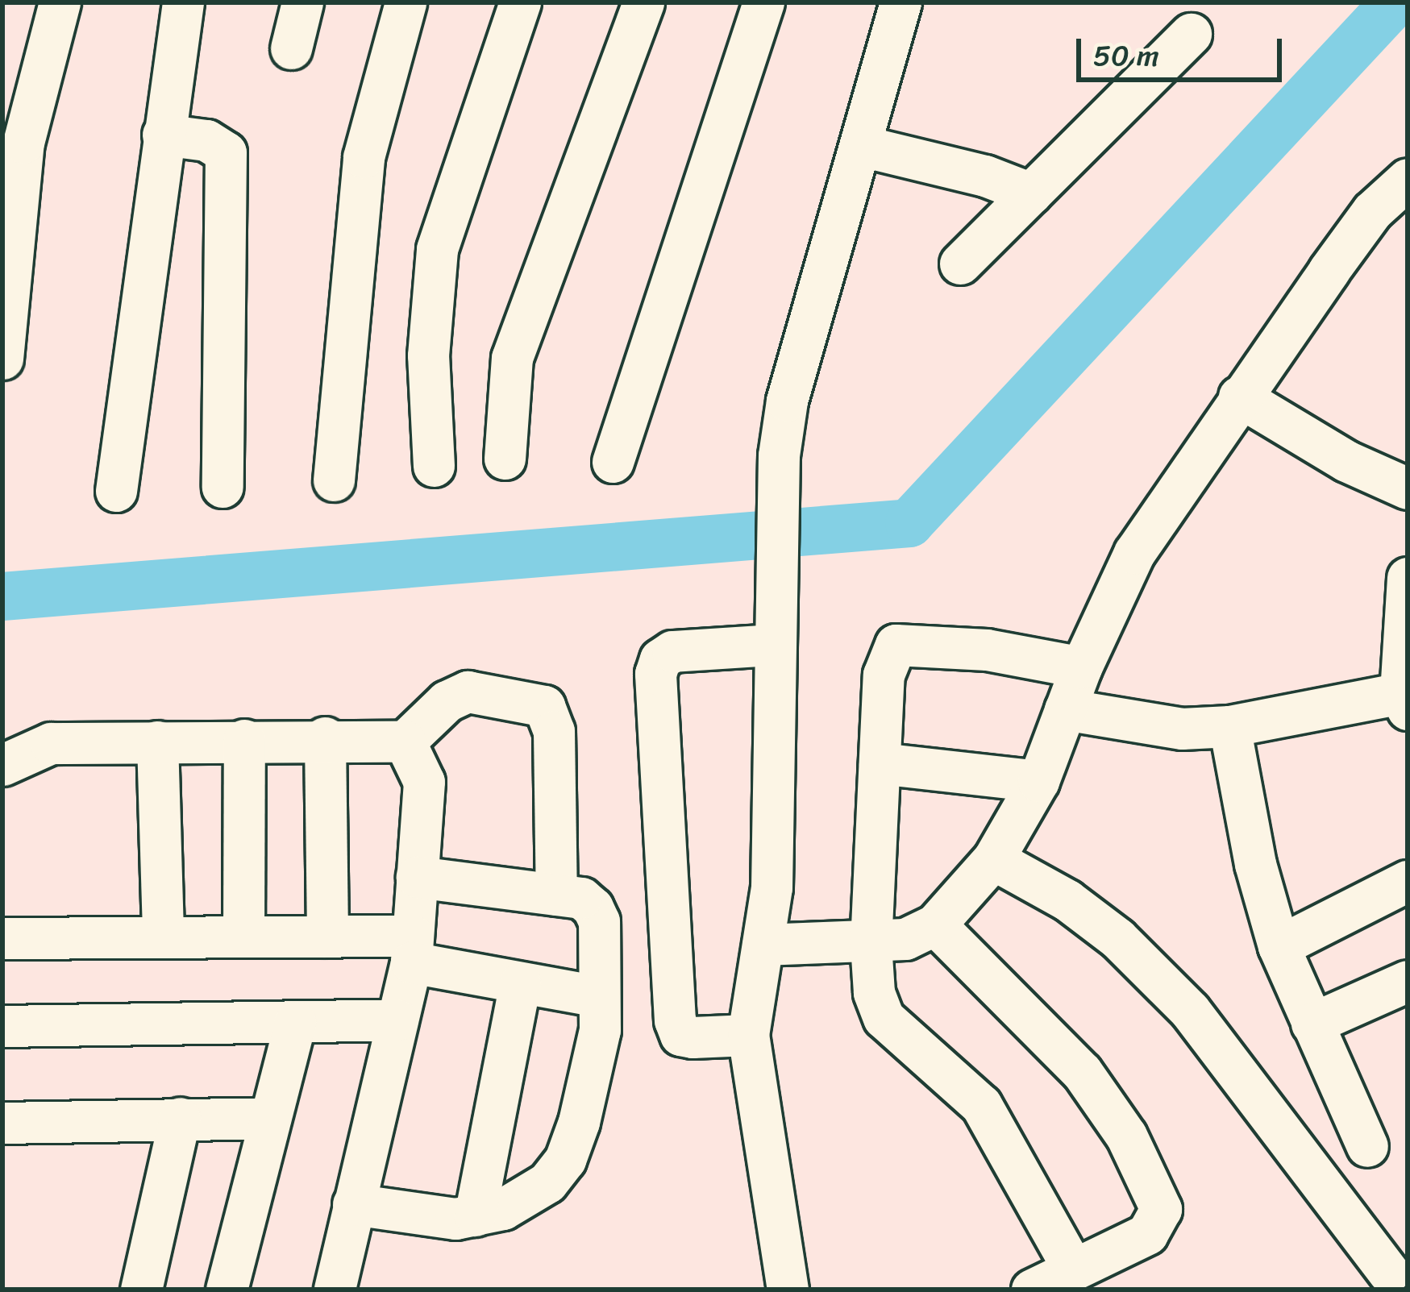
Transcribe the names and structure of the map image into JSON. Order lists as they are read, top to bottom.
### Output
{
  "scale_bar": "50 m"
}
